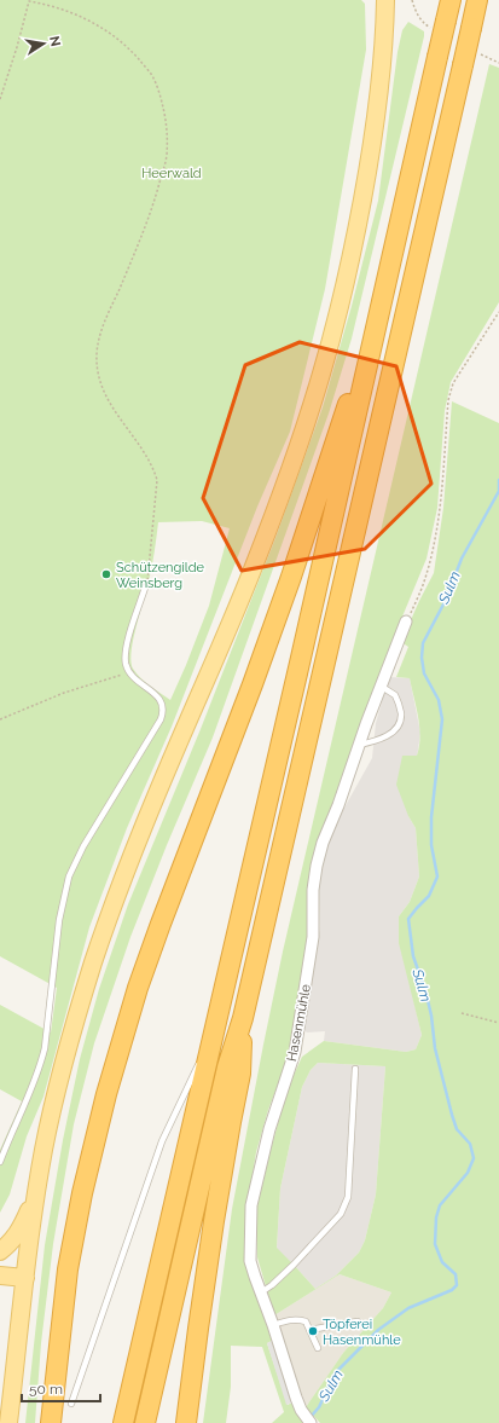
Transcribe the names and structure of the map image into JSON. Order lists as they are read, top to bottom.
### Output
{
  "streets": {
    "street": ["Hasenmühle"]
  },
  "water": ["Sulm"],
  "parks": ["Heerwald"],
  "places": ["Schützengilde Weinsberg", "Töpferei Hasenmühle"],
  "scale_bar": "50 m",
  "north": "right"
}
